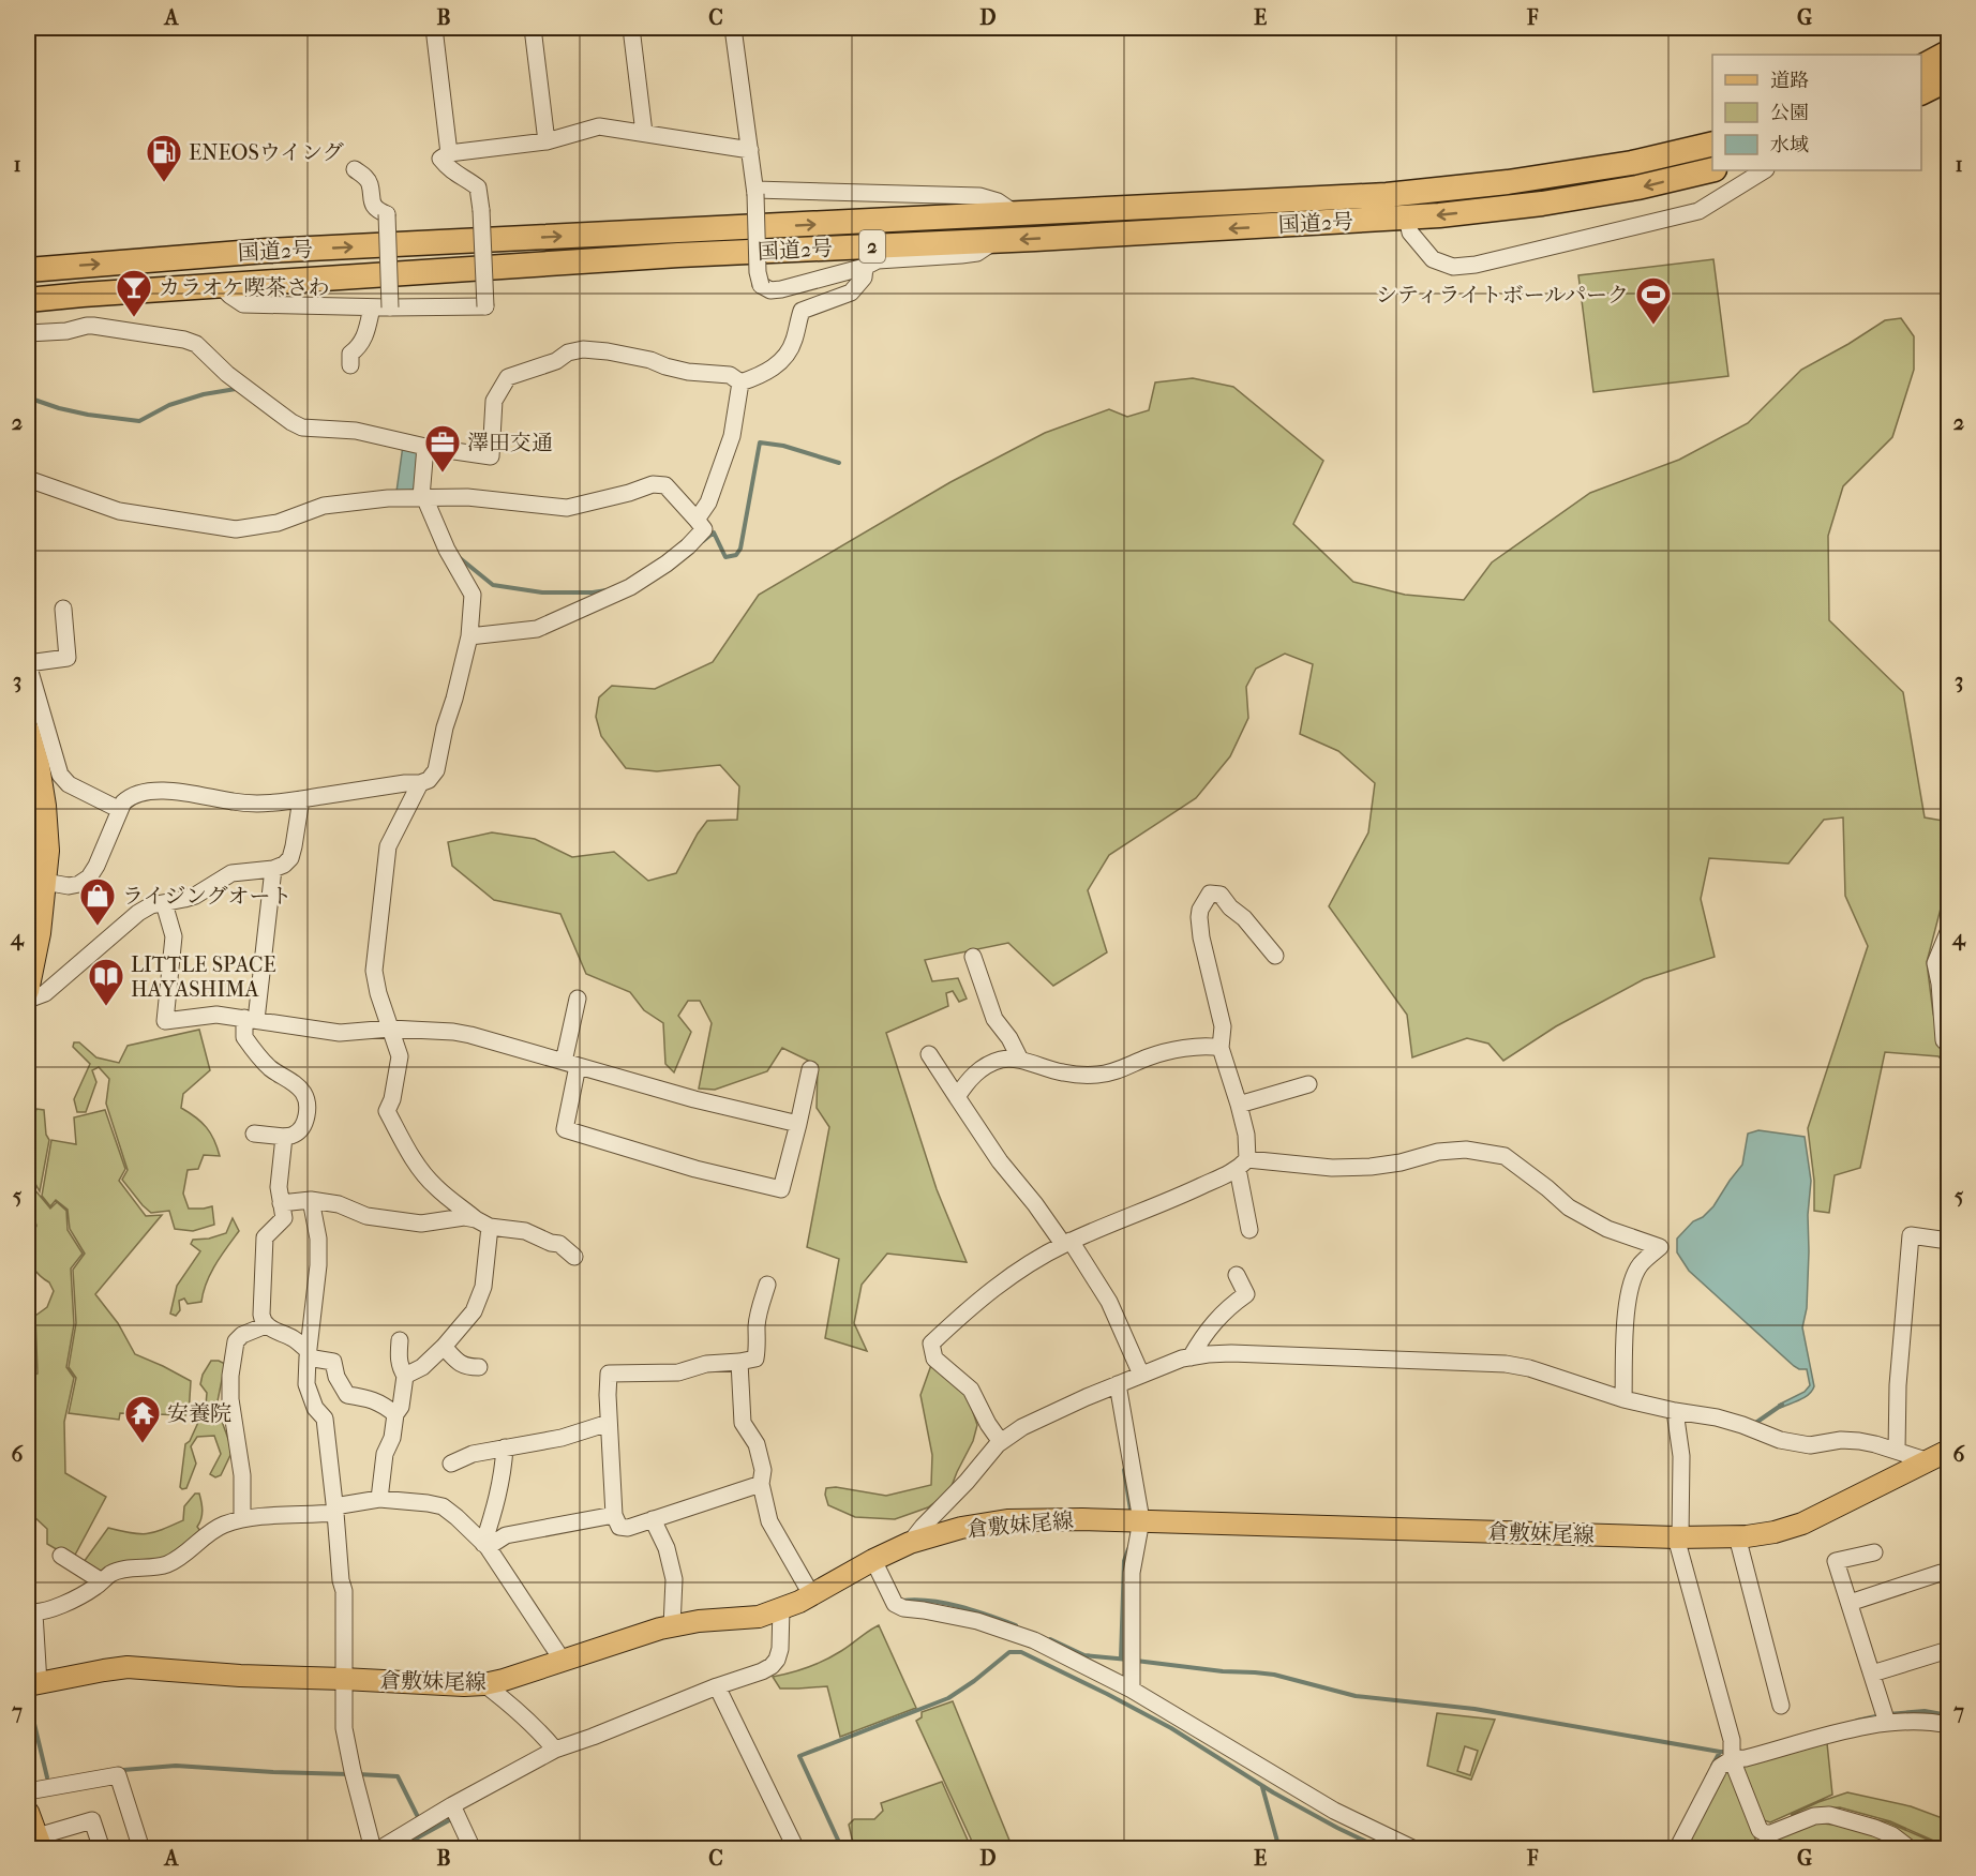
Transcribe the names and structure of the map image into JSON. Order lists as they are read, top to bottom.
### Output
{
  "streets": {
    "highway": ["国道2号", "2"],
    "main road": ["倉敷妹尾線"]
  },
  "places": {
    "fuel station": ["ENEOSウイング"],
    "bar": ["カラオケ喫茶さわ"],
    "sports": ["シティライトボールパーク"],
    "office": ["澤田交通"],
    "shop": ["ライジングオート"],
    "library": ["LITTLE SPACE HAYASHIMA"],
    "temple": ["安養院"]
  },
  "legend": ["道路", "公園", "水域"],
  "grid": {
    "columns": [
      "A",
      "B",
      "C",
      "D",
      "E",
      "F",
      "G"
    ],
    "rows": [
      "1",
      "2",
      "3",
      "4",
      "5",
      "6",
      "7"
    ]
  }
}
